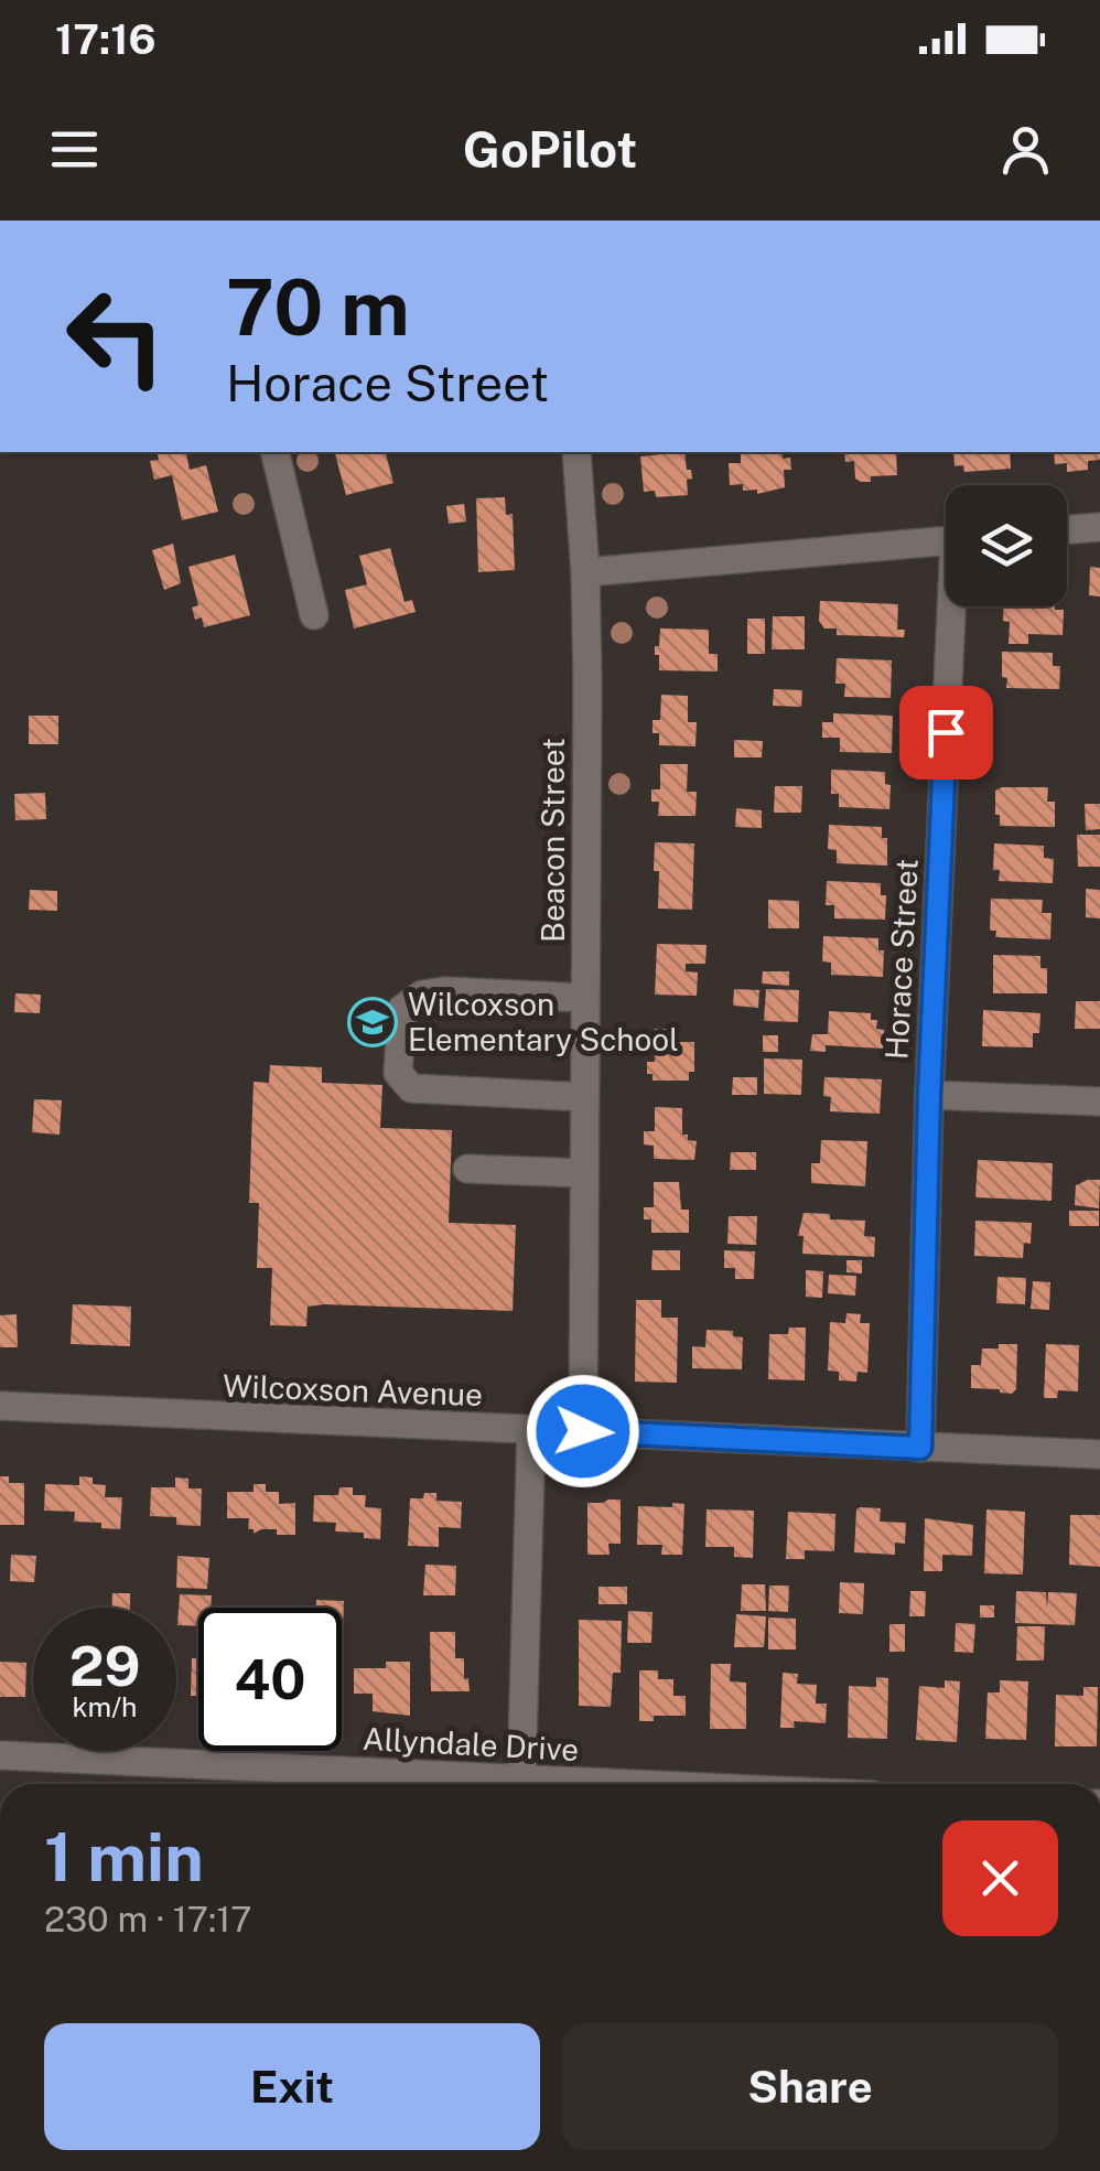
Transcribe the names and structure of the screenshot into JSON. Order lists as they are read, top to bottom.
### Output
{
  "streets": {
    "street": [
      "Beacon Street",
      "Horace Street",
      "Wilcoxson Avenue",
      "Allyndale Drive"
    ]
  },
  "crossings": [
    ["Beacon Street", "Wilcoxson Avenue"],
    ["Horace Street", "Wilcoxson Avenue"]
  ],
  "places": {
    "school or university": ["Wilcoxson Elementary School"]
  },
  "page": {
    "status": "17:16",
    "header": "GoPilot",
    "turn": ["70 m", "Horace Street"],
    "speed": "29 km/h",
    "limit": "40",
    "heading": ["1 min", "230 m · 17:17"],
    "buttons": ["Exit", "Share"]
  }
}
